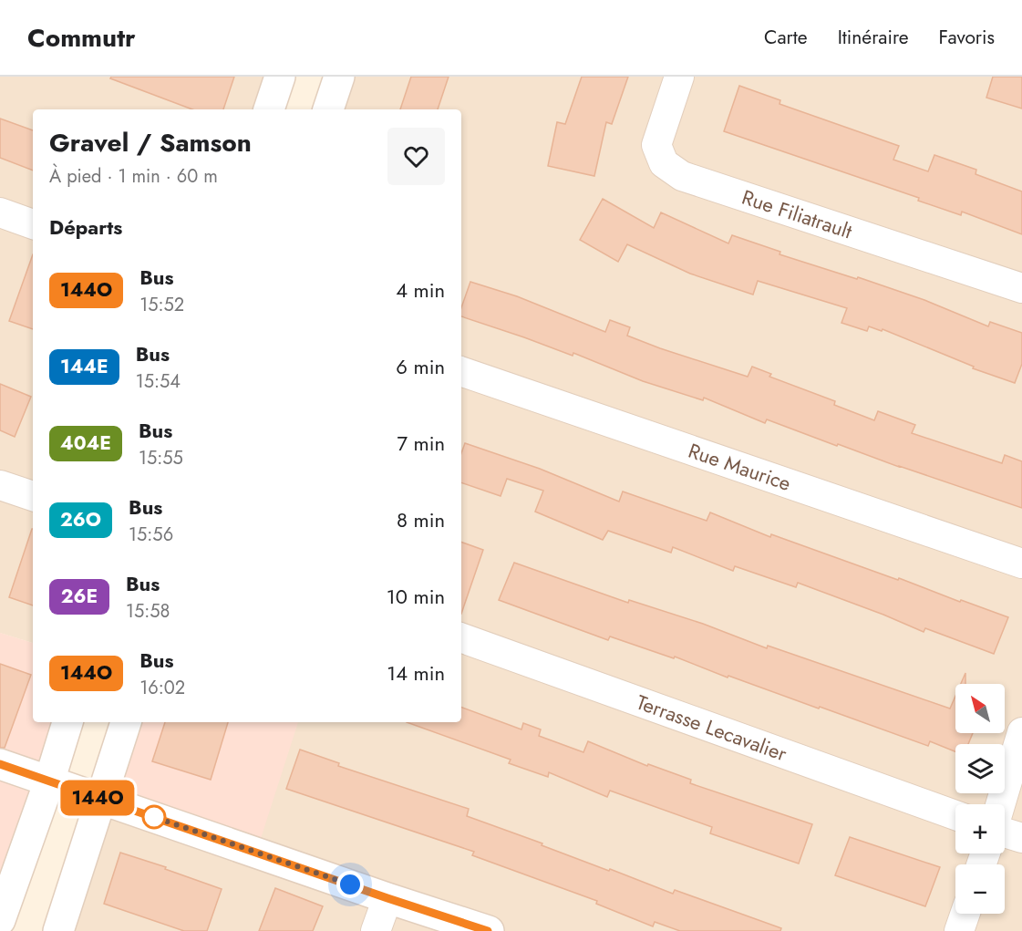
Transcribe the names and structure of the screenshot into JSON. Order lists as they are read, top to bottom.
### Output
{
  "streets": {
    "street": ["Rue Filiatrault", "Rue Maurice", "Terrasse Lecavalier"]
  },
  "lines": ["bus line 144O"],
  "north": "top left",
  "page": {
    "header": "Commutr",
    "nav": ["Carte", "Itinéraire", "Favoris"],
    "on_map": "144O",
    "heading": [
      ["Gravel / Samson", "À pied · 1 min · 60 m"],
      "Départs"
    ],
    "list": [
      {
        "mark": "144O",
        "name": "Bus",
        "note": "15:52",
        "value": "4 min"
      },
      {
        "mark": "144E",
        "name": "Bus",
        "note": "15:54",
        "value": "6 min"
      },
      {
        "mark": "404E",
        "name": "Bus",
        "note": "15:55",
        "value": "7 min"
      },
      {
        "mark": "26O",
        "name": "Bus",
        "note": "15:56",
        "value": "8 min"
      },
      {
        "mark": "26E",
        "name": "Bus",
        "note": "15:58",
        "value": "10 min"
      },
      {
        "mark": "144O",
        "name": "Bus",
        "note": "16:02",
        "value": "14 min"
      }
    ],
    "map_buttons": ["+", "−"]
  }
}
